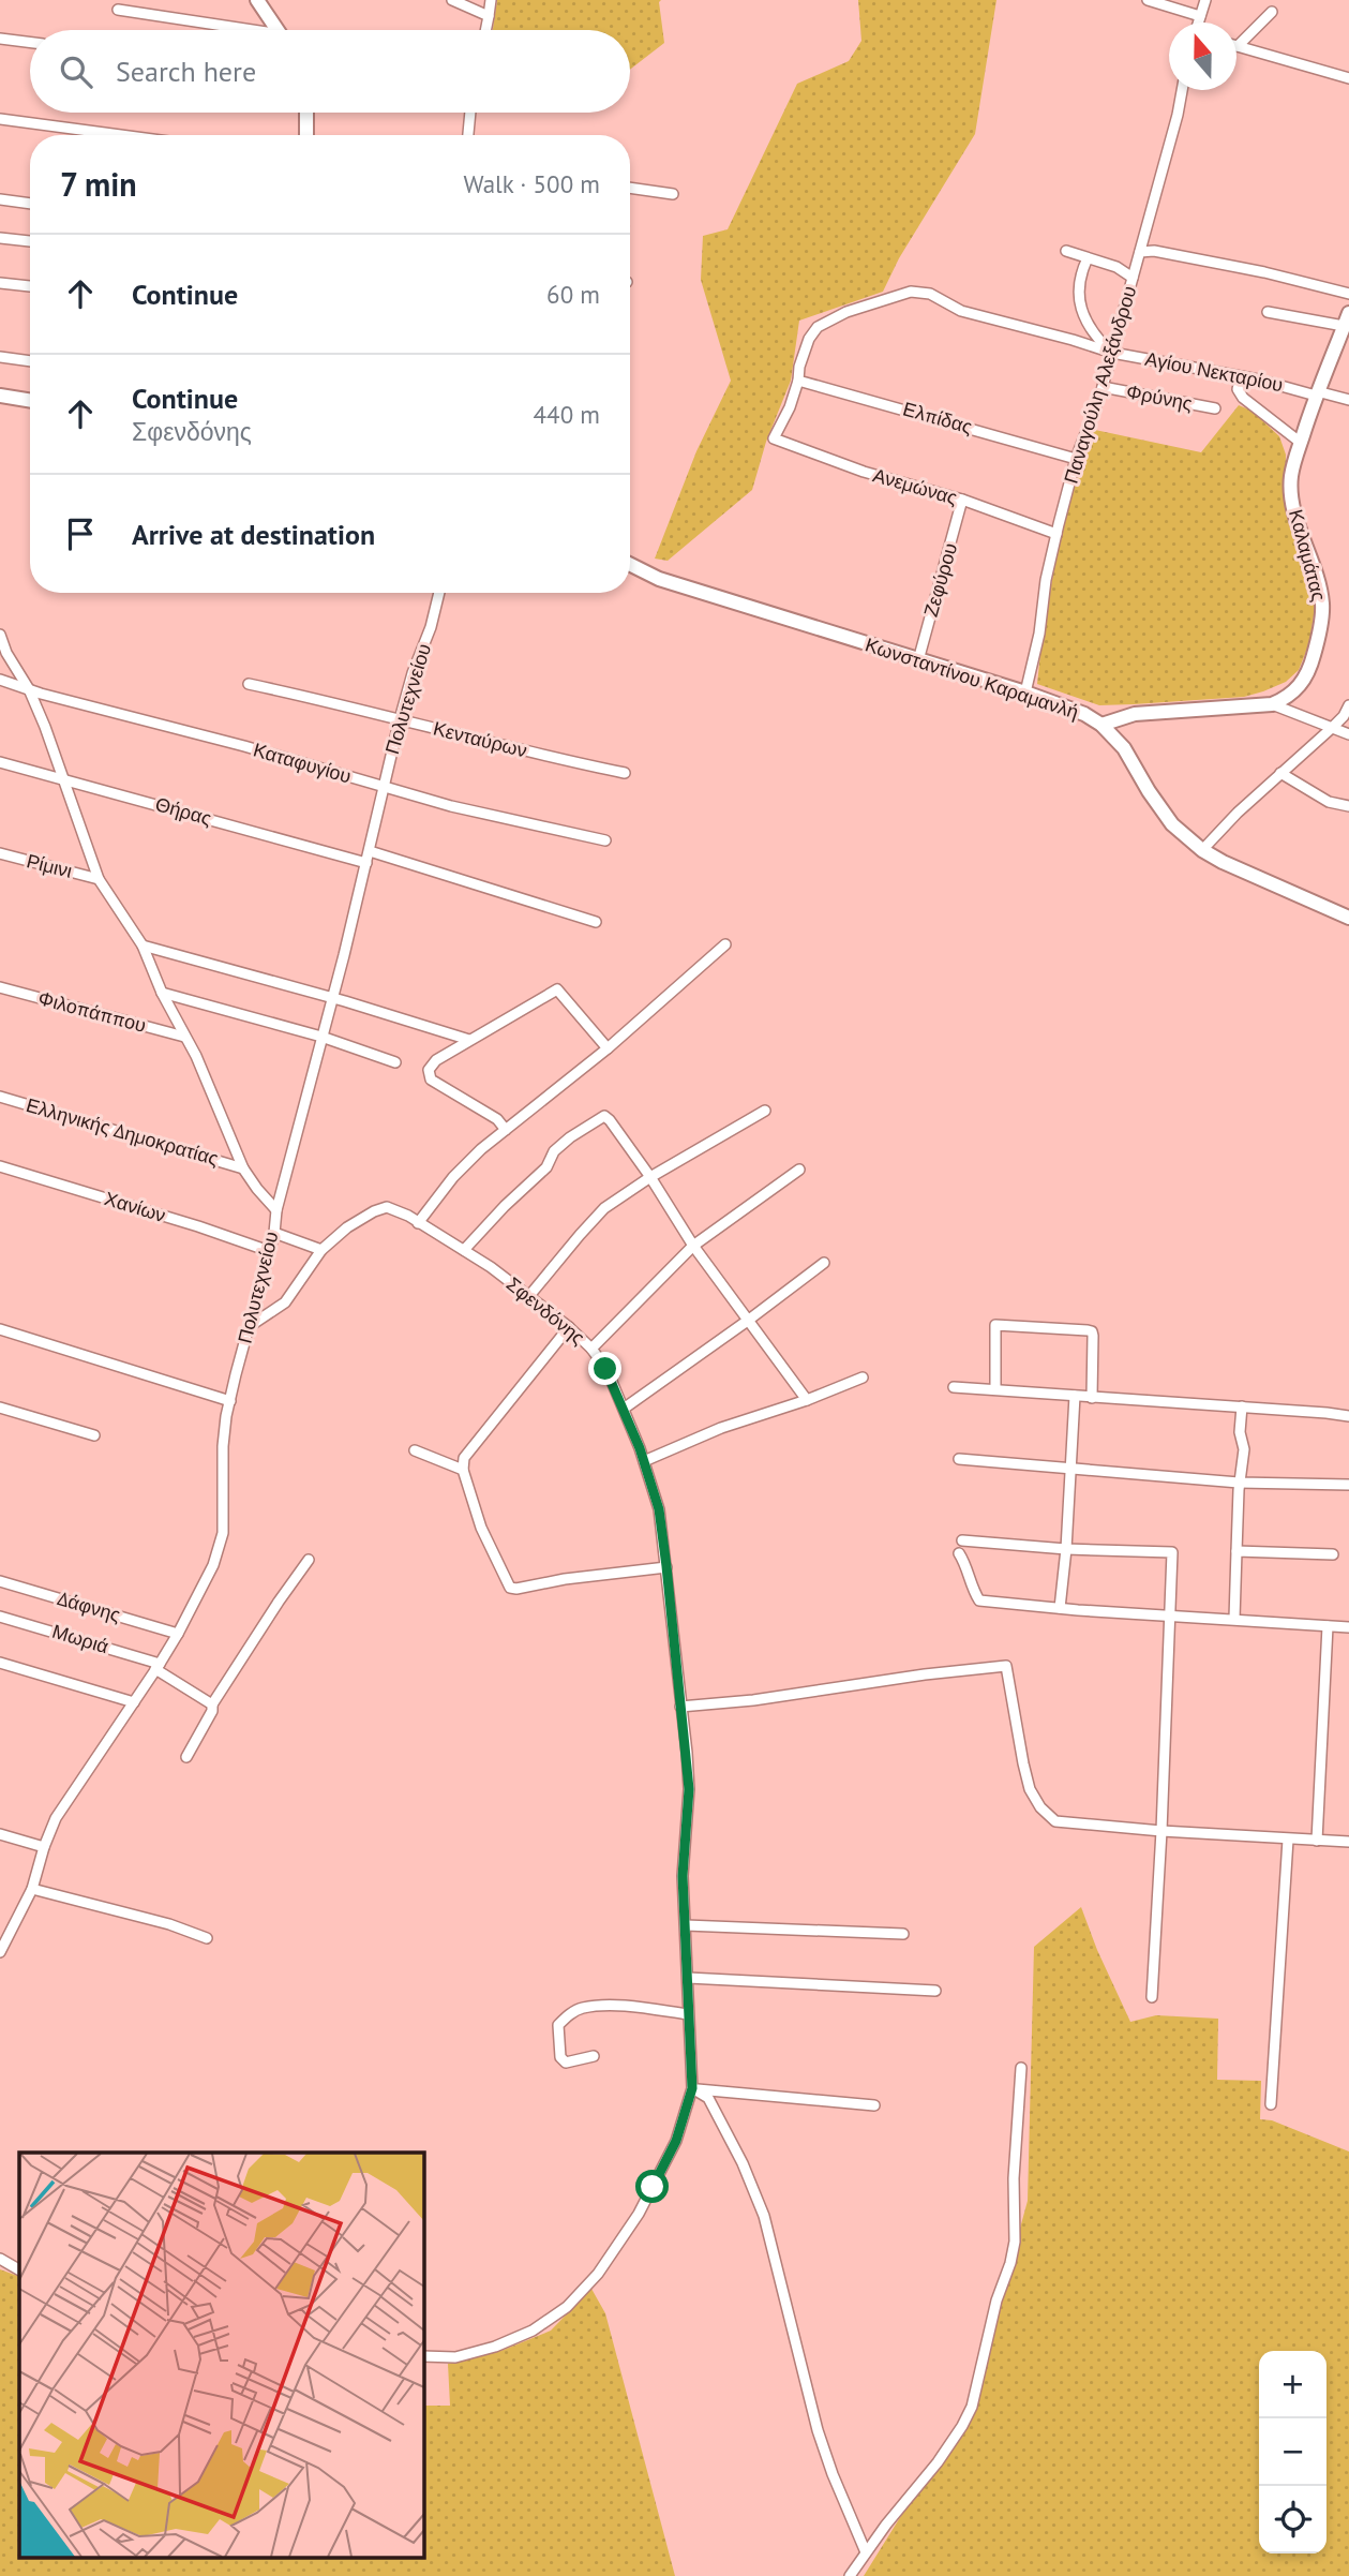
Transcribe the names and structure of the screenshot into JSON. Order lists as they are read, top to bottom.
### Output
{
  "streets": {
    "main road": ["Καλαμάτας", "Κωνσταντίνου Καραμανλή"],
    "street": [
      "Αγίου Νεκταρίου",
      "Παναγούλη Αλεξάνδρου",
      "Φρύνης",
      "Ελπίδας",
      "Ανεμώνας",
      "Ζεφύρου",
      "Πολυτεχνείου",
      "Κενταύρων",
      "Καταφυγίου",
      "Θήρας",
      "Ρίμινι",
      "Φιλοπάππου",
      "Ελληνικής Δημοκρατίας",
      "Χανίων",
      "Σφενδόνης",
      "Δάφνης",
      "Μωριά"
    ]
  },
  "crossings": [
    ["Αγίου Νεκταρίου", "Παναγούλη Αλεξάνδρου"],
    ["Αγίου Νεκταρίου", "Ελπίδας"],
    ["Αγίου Νεκταρίου", "Ανεμώνας"],
    ["Αγίου Νεκταρίου", "Καλαμάτας"],
    ["Παναγούλη Αλεξάνδρου", "Φρύνης"],
    ["Παναγούλη Αλεξάνδρου", "Ελπίδας"],
    ["Παναγούλη Αλεξάνδρου", "Ανεμώνας"],
    ["Παναγούλη Αλεξάνδρου", "Κωνσταντίνου Καραμανλή"],
    ["Ελπίδας", "Ανεμώνας"],
    ["Ανεμώνας", "Ζεφύρου"],
    ["Καλαμάτας", "Κωνσταντίνου Καραμανλή"],
    ["Ζεφύρου", "Κωνσταντίνου Καραμανλή"],
    ["Πολυτεχνείου", "Κενταύρων"],
    ["Πολυτεχνείου", "Καταφυγίου"],
    ["Πολυτεχνείου", "Θήρας"],
    ["Πολυτεχνείου", "Χανίων"],
    ["Πολυτεχνείου", "Δάφνης"],
    ["Πολυτεχνείου", "Μωριά"]
  ],
  "north": "top",
  "page": {
    "search": "Search here",
    "heading": ["7 min", "Walk · 500 m"],
    "list": [
      ["Continue", "60 m"],
      ["Continue", "Σφενδόνης", "440 m"],
      "Arrive at destination"
    ],
    "map_buttons": ["+", "−"]
  }
}
